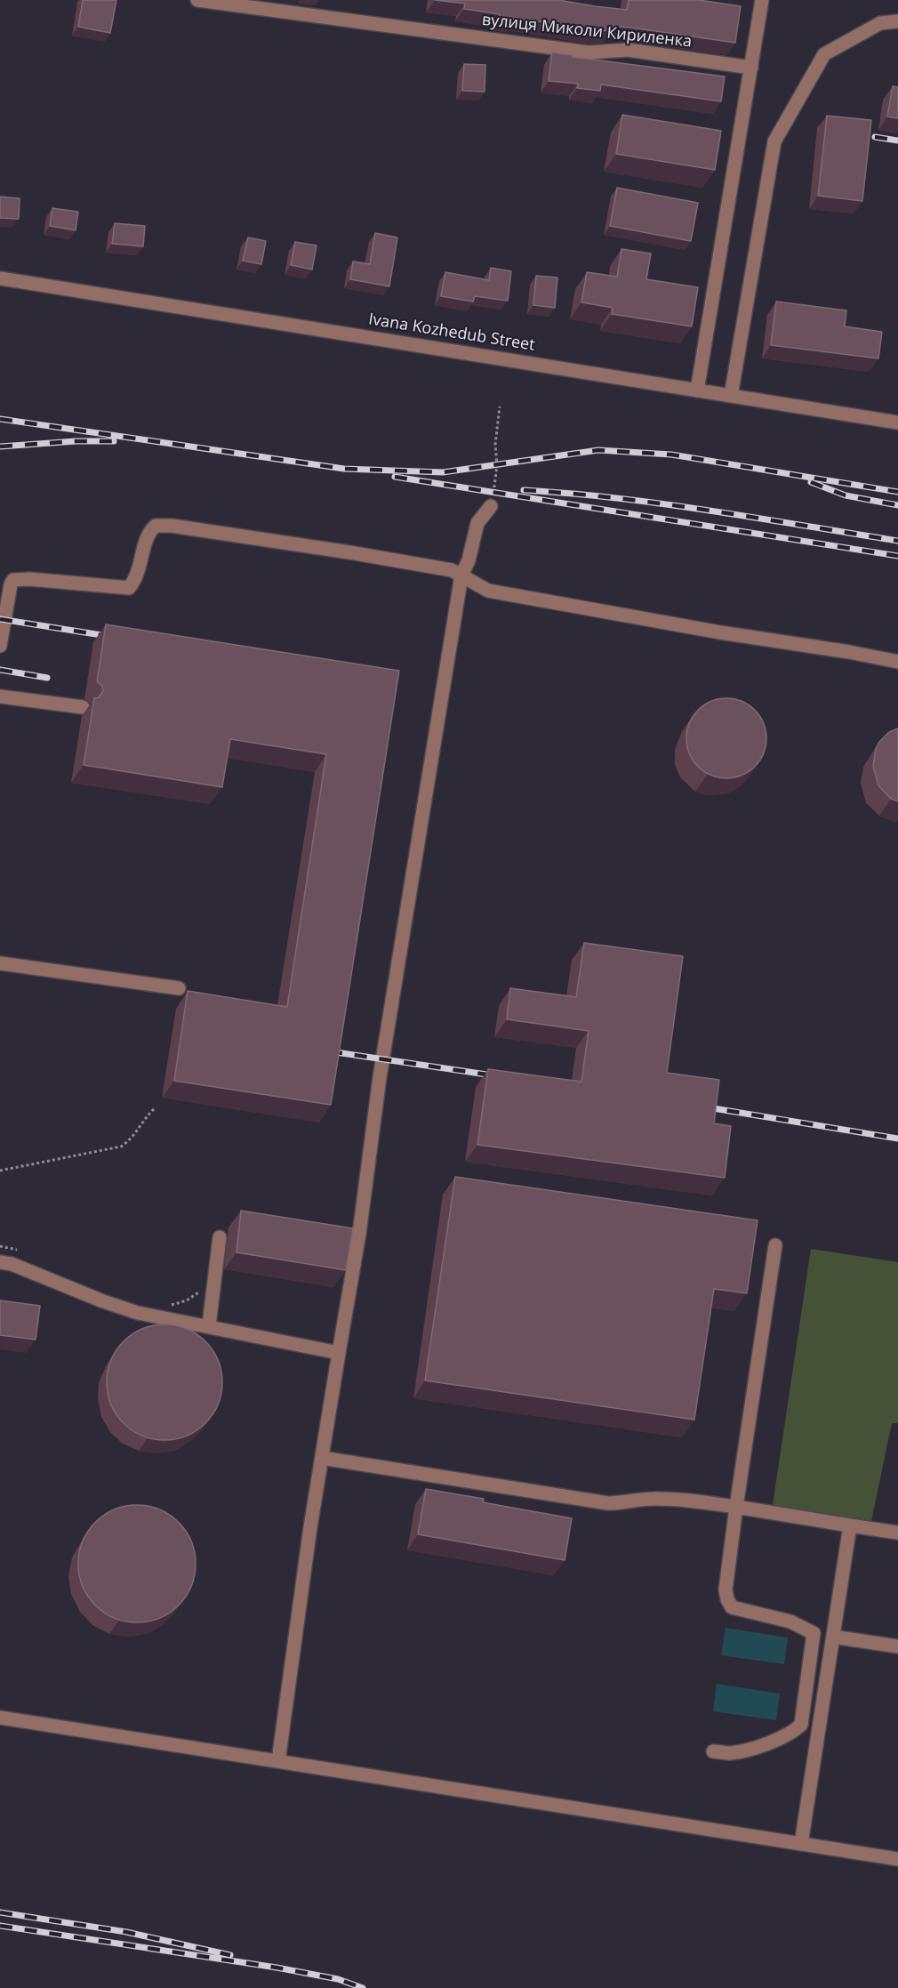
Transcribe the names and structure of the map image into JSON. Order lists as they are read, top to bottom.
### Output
{
  "streets": {
    "street": ["вулиця Миколи Кириленка", "Ivana Kozhedub Street"]
  }
}
